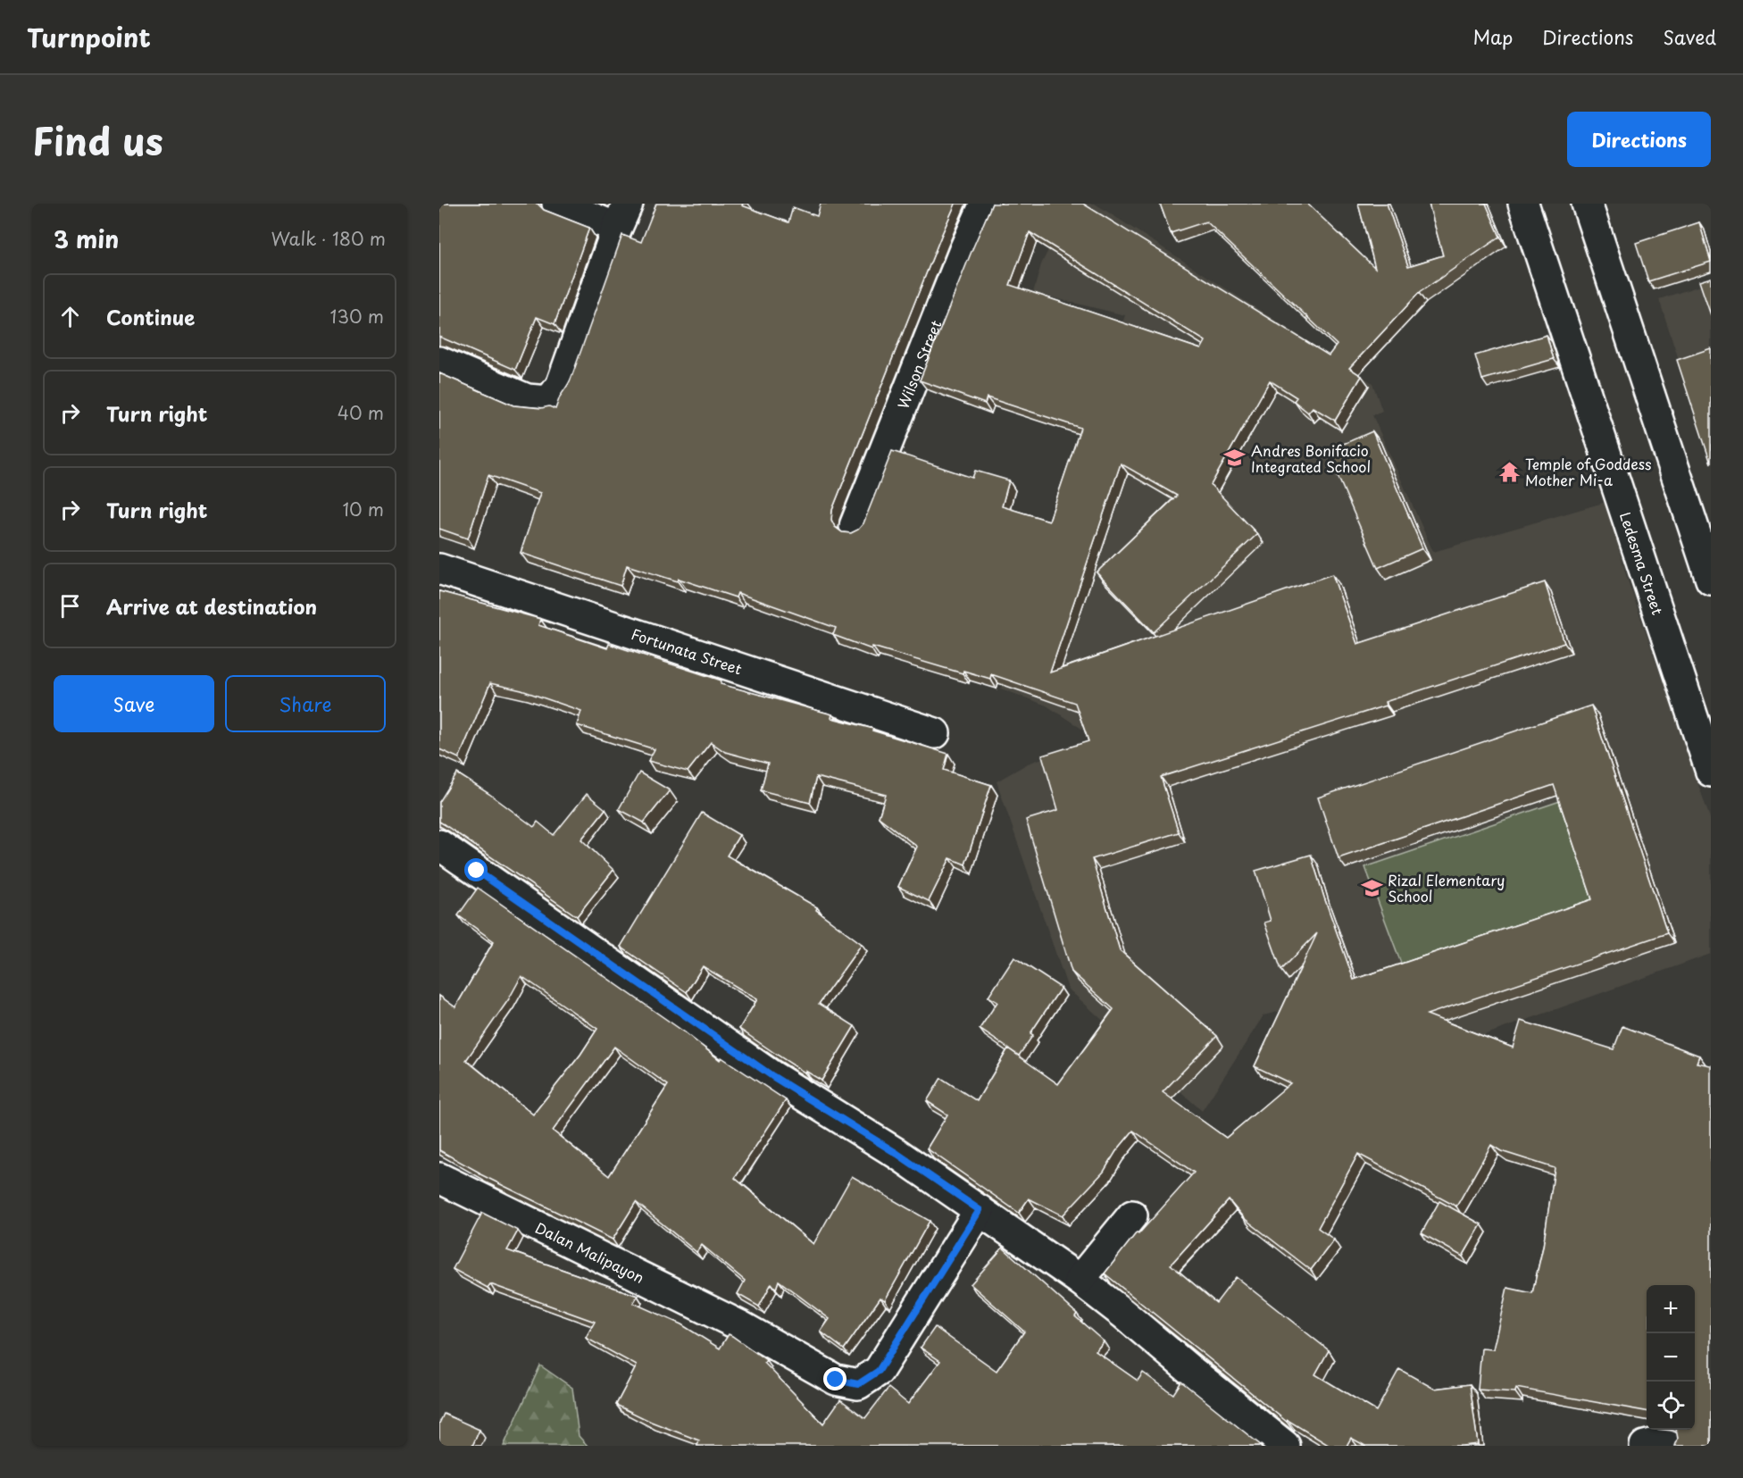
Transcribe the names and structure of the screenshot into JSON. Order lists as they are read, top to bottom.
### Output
{
  "streets": {
    "street": [
      "Wilson Street",
      "Ledesma Street",
      "Fortunata Street",
      "Dalan Malipayon"
    ]
  },
  "places": {
    "school or university": ["Andres Bonifacio Integrated School", "Rizal Elementary School"],
    "temple": ["Temple of Goddess Mother Mi-a"]
  },
  "page": {
    "header": "Turnpoint",
    "nav": ["Map", "Directions", "Saved"],
    "title": "Find us",
    "buttons": [
      "Directions",
      ["Save", "Share"]
    ],
    "heading": ["3 min", "Walk · 180 m"],
    "list": [
      ["Continue", "130 m"],
      ["Turn right", "40 m"],
      ["Turn right", "10 m"],
      "Arrive at destination"
    ],
    "map_buttons": ["+", "−"]
  }
}
